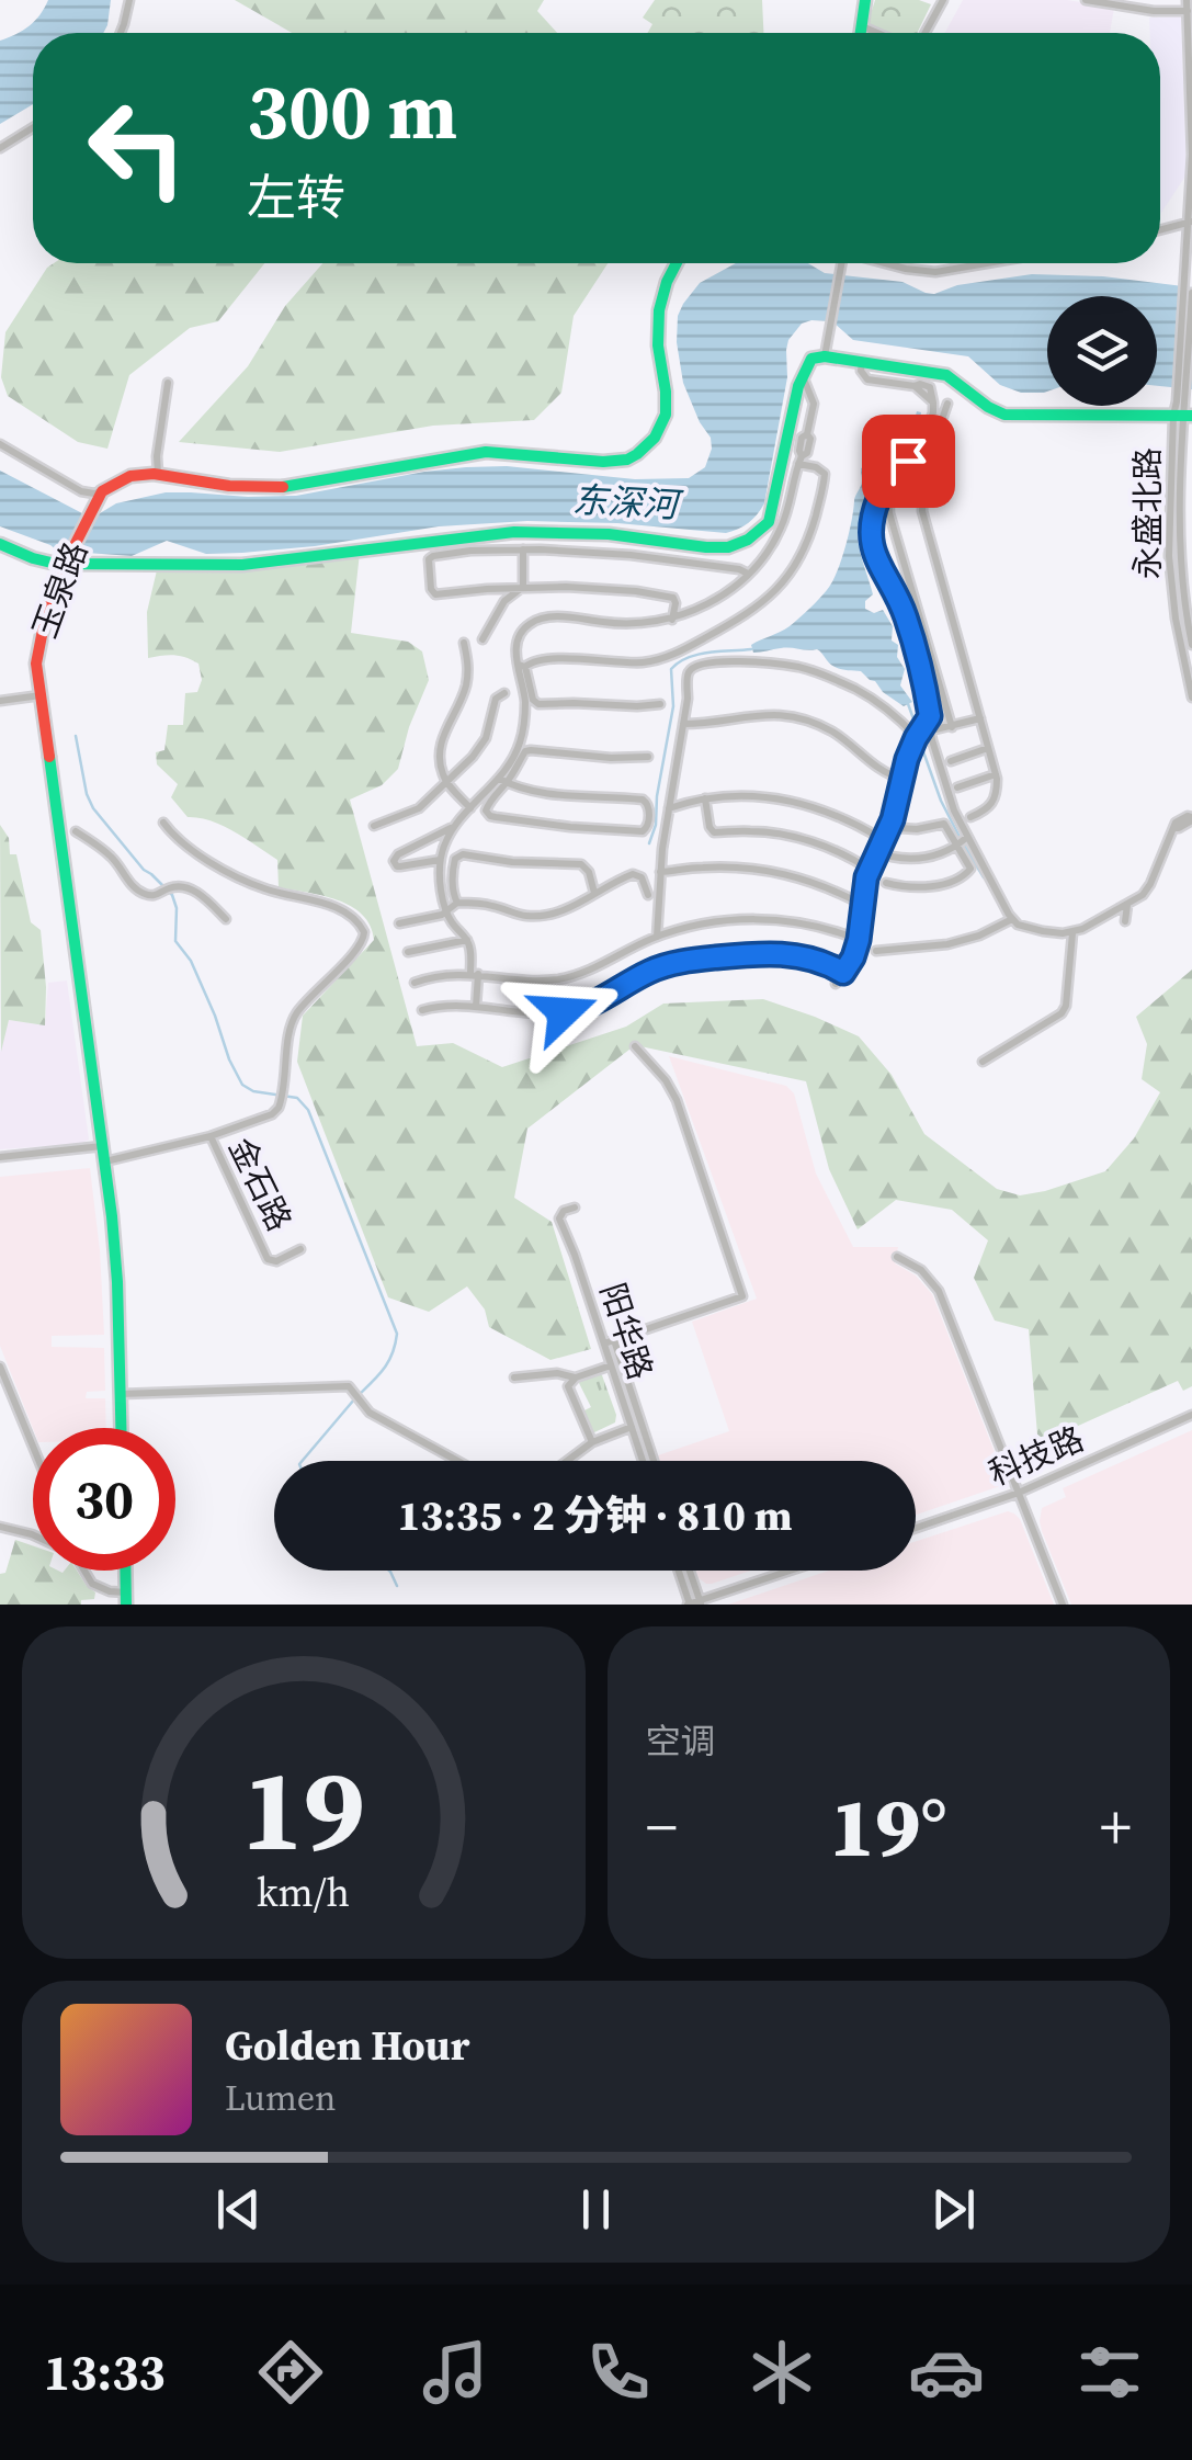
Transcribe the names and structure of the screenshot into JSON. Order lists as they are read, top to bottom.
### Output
{
  "streets": {
    "street": [
      "永盛北路",
      "玉泉路",
      "金石路",
      "阳华路",
      "科技路"
    ]
  },
  "crossings": [
    ["玉泉路", "金石路"]
  ],
  "water": ["东深河"],
  "page": {
    "turn": ["300 m", "左转"],
    "limit": "30",
    "trip": "13:35 · 2 分钟 · 810 m",
    "tile": "空调",
    "heat": ["−", "19°", "+"],
    "song": ["Golden Hour", "Lumen"],
    "tabs": "13:33",
    "gauge": ["19", "km/h"]
  }
}
